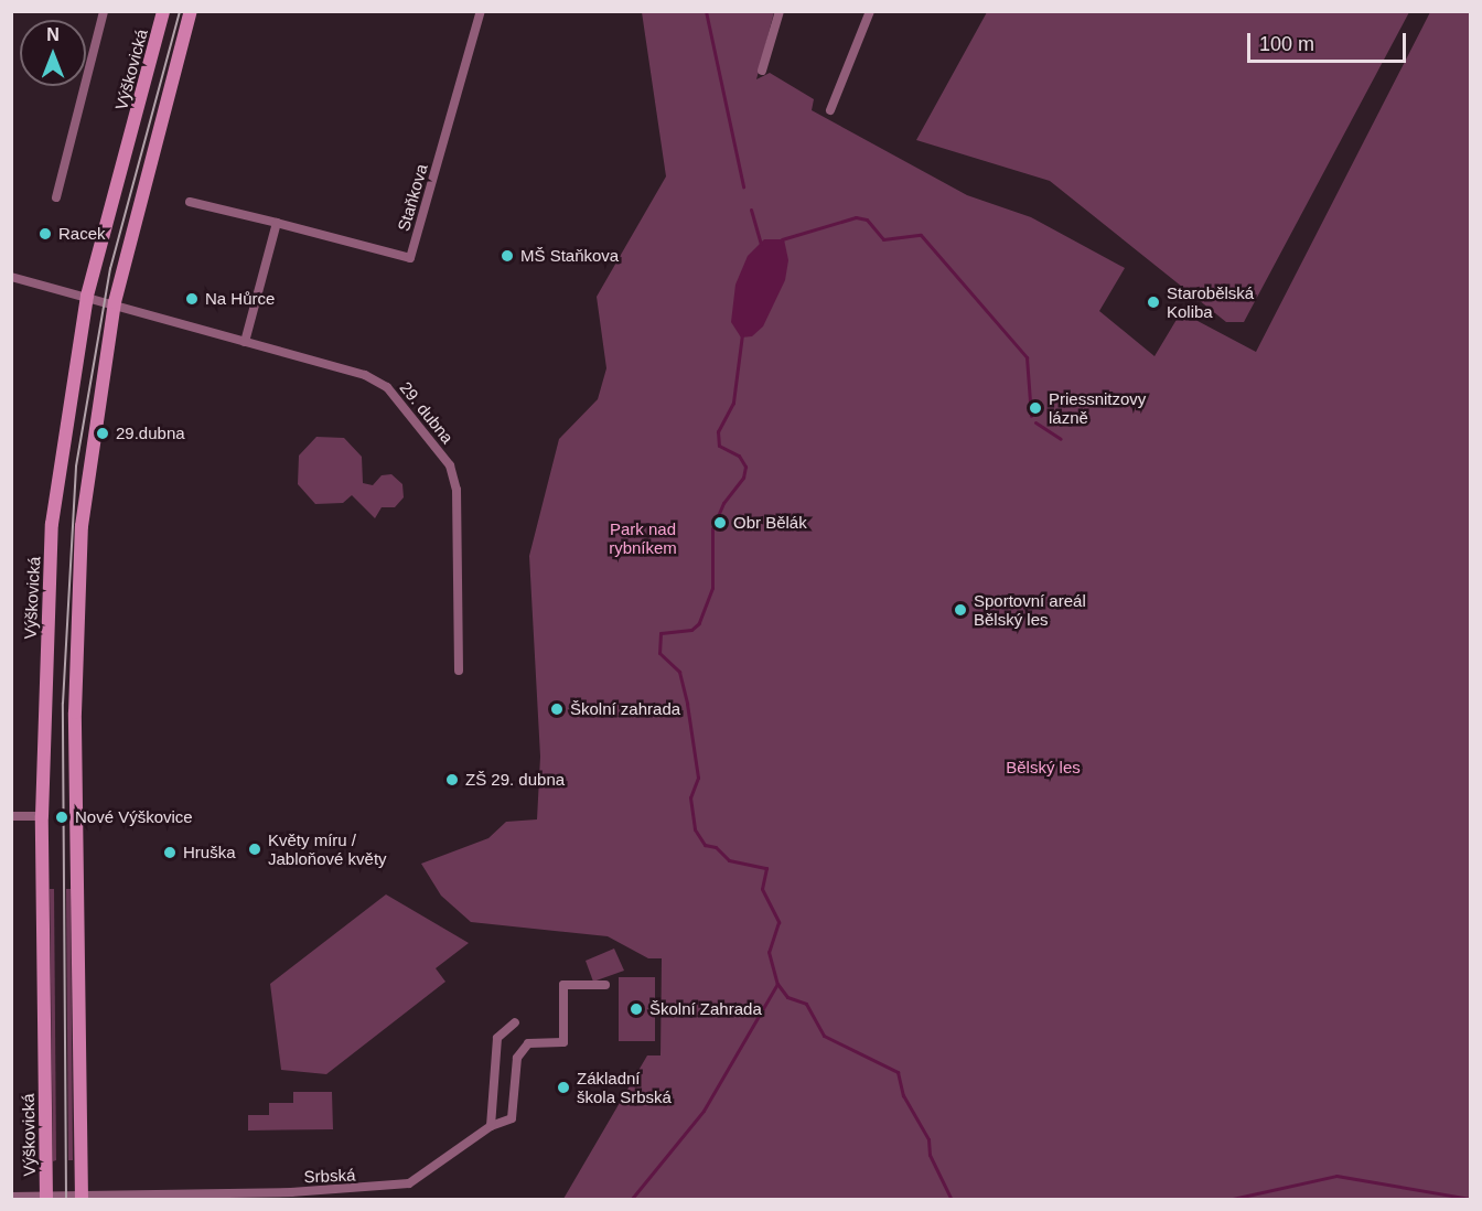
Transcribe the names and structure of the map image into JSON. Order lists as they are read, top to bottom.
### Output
{
  "streets": {
    "street": [
      "Výškovická",
      "Staňkova",
      "29. dubna",
      "Srbská"
    ]
  },
  "crossings": [
    ["Výškovická", "29. dubna"],
    ["Výškovická", "Srbská"]
  ],
  "parks": ["Park nad rybníkem", "Bělský les"],
  "places": [
    "Racek",
    "MŠ Staňkova",
    "Na Hůrce",
    "Starobělská Koliba",
    "Priessnitzovy lázně",
    "29.dubna",
    "Obr Bělák",
    "Sportovní areál Bělský les",
    "Školní zahrada",
    "ZŠ 29. dubna",
    "Nové Výškovice",
    "Květy míru / Jabloňové květy",
    "Hruška",
    "Školní Zahrada",
    "Základní škola Srbská"
  ],
  "scale_bar": "100 m",
  "north": "top"
}
